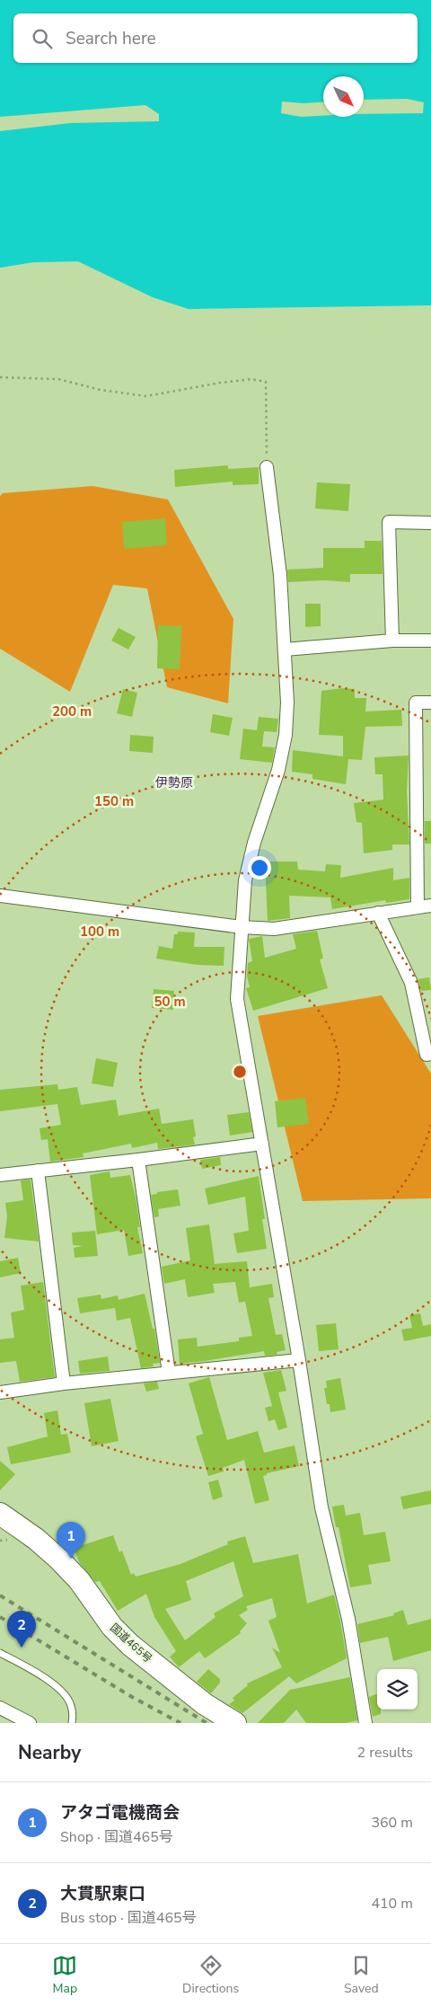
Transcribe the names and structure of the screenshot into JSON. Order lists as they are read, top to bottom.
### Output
{
  "streets": {
    "highway": ["国道465号"]
  },
  "districts": ["伊勢原"],
  "north": "bottom right",
  "page": {
    "search": "Search here",
    "pins": ["1", "2"],
    "heading": ["Nearby", "2 results"],
    "list": [
      {
        "mark": "1",
        "name": "アタゴ電機商会",
        "note": "Shop · 国道465号",
        "value": "360 m"
      },
      {
        "mark": "2",
        "name": "大貫駅東口",
        "note": "Bus stop · 国道465号",
        "value": "410 m"
      }
    ],
    "nav": ["Map", "Directions", "Saved"]
  },
  "rings": [
    "200 m",
    "150 m",
    "100 m",
    "50 m"
  ]
}
